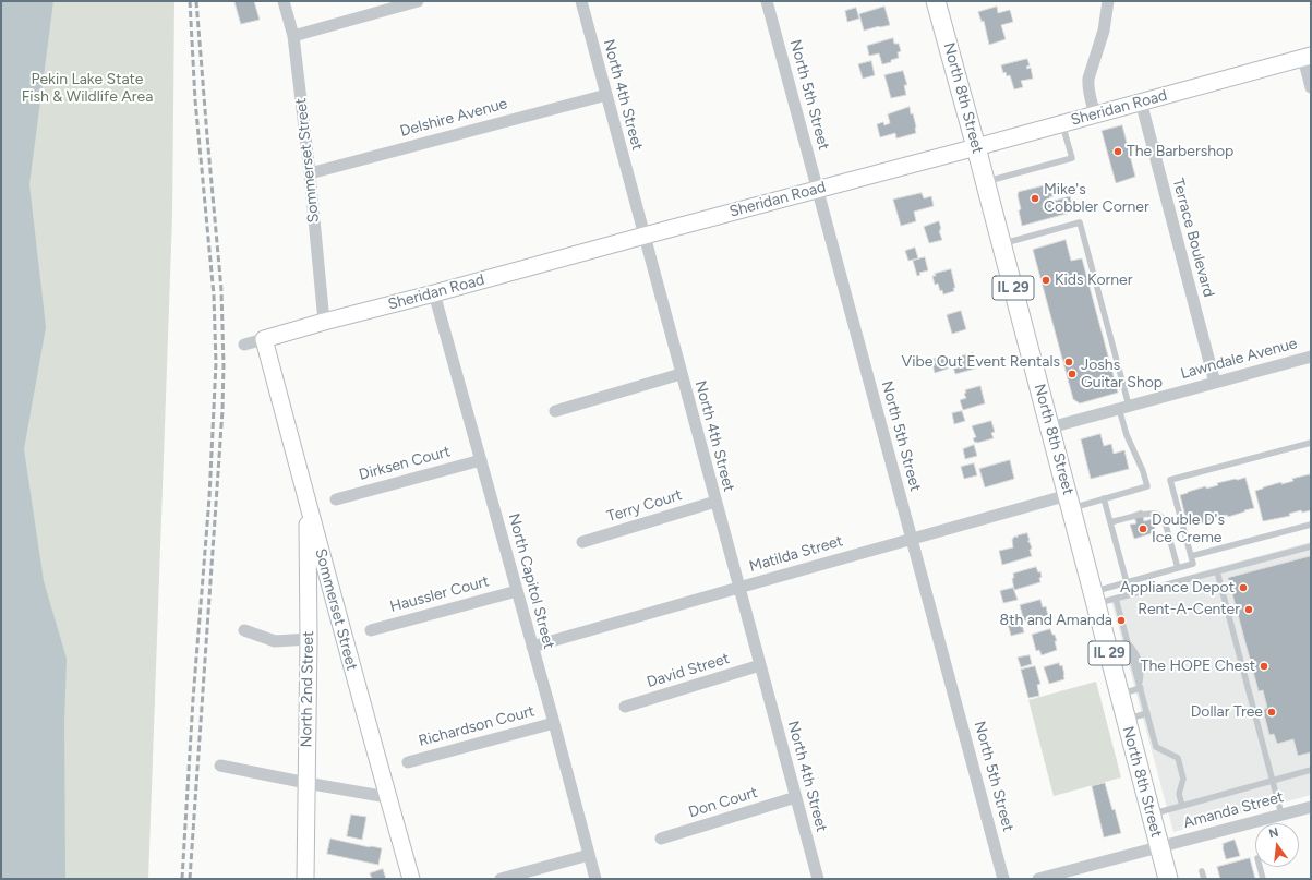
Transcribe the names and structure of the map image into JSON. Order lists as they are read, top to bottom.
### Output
{
  "streets": {
    "main road": [
      "North 8th Street",
      "Sheridan Road",
      "Sommerset Street",
      "IL 29",
      "North 2nd Street"
    ],
    "street": [
      "North 4th Street",
      "North 5th Street",
      "Delshire Avenue",
      "Terrace Boulevard",
      "Lawndale Avenue",
      "Dirksen Court",
      "Terry Court",
      "Matilda Street",
      "North Capitol Street",
      "Haussler Court",
      "David Street",
      "Richardson Court",
      "Don Court",
      "Amanda Street"
    ]
  },
  "crossings": [
    ["North 4th Street", "Sheridan Road"],
    ["North 4th Street", "Delshire Avenue"],
    ["North 4th Street", "Terry Court"],
    ["North 4th Street", "Matilda Street"],
    ["North 4th Street", "David Street"],
    ["North 4th Street", "Don Court"],
    ["North 5th Street", "Sheridan Road"],
    ["North 5th Street", "Matilda Street"],
    ["North 8th Street", "Sheridan Road"],
    ["North 8th Street", "Lawndale Avenue"],
    ["North 8th Street", "Matilda Street"],
    ["North 8th Street", "Amanda Street"],
    ["Sheridan Road", "Sommerset Street"],
    ["Sheridan Road", "Terrace Boulevard"],
    ["Sheridan Road", "North Capitol Street"],
    ["Delshire Avenue", "Sommerset Street"],
    ["Sommerset Street", "North 2nd Street"],
    ["Terrace Boulevard", "Lawndale Avenue"],
    ["Dirksen Court", "North Capitol Street"],
    ["Matilda Street", "North Capitol Street"],
    ["North Capitol Street", "Haussler Court"],
    ["North Capitol Street", "Richardson Court"]
  ],
  "parks": ["Pekin Lake State Fish & Wildlife Area"],
  "places": [
    "The Barbershop",
    "Mike's Cobbler Corner",
    "Kids Korner",
    "Vibe Out Event Rentals",
    "Joshs Guitar Shop",
    "Double D's Ice Creme",
    "Appliance Depot",
    "Rent-A-Center",
    "8th and Amanda",
    "The HOPE Chest",
    "Dollar Tree"
  ],
  "north": "top"
}
